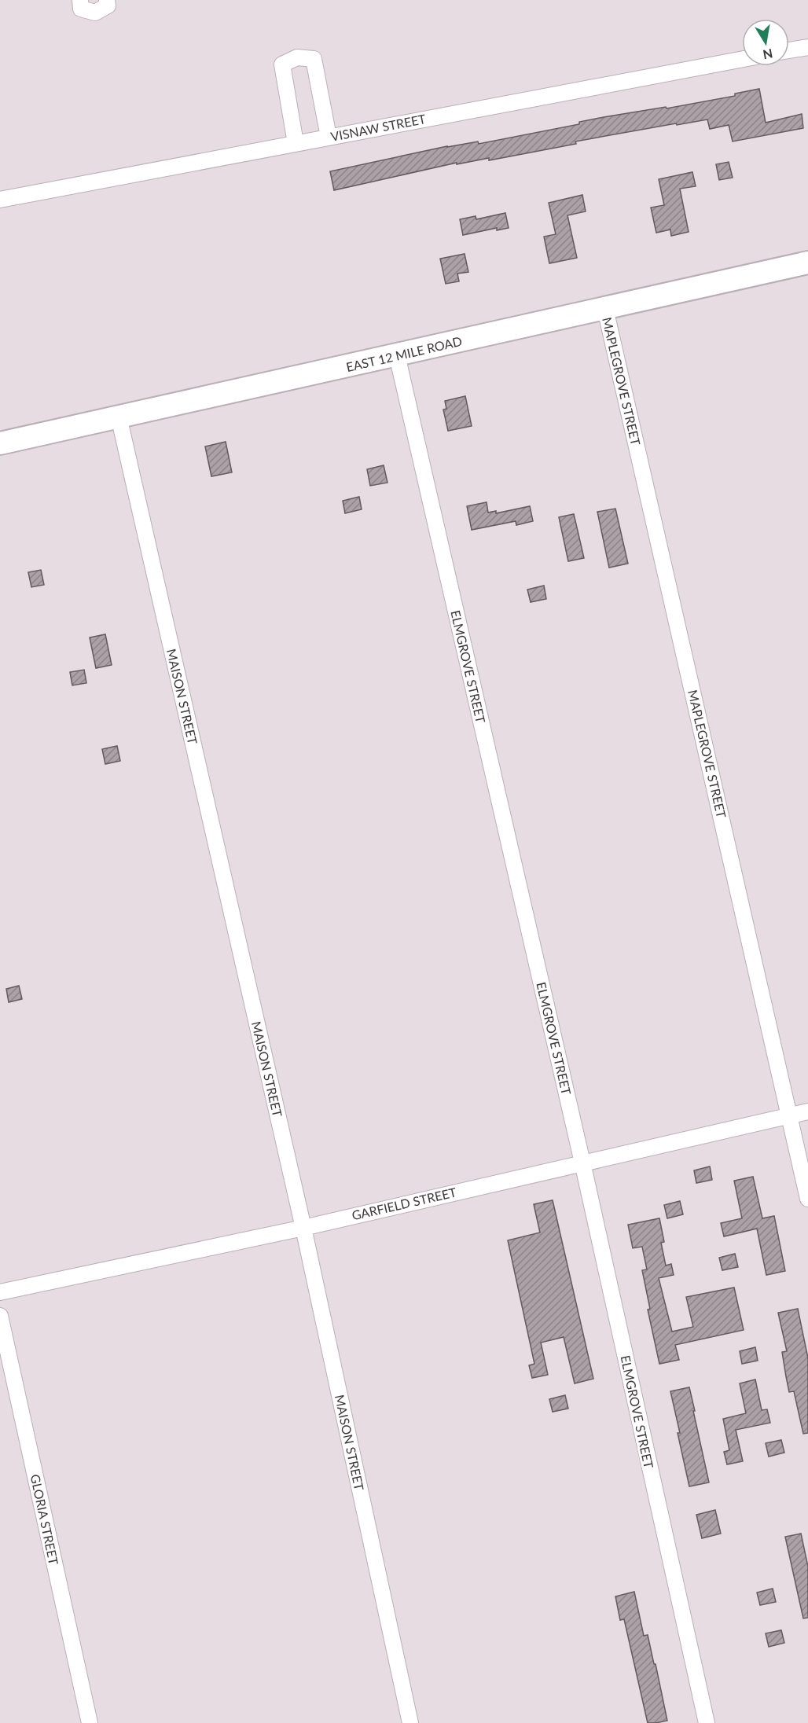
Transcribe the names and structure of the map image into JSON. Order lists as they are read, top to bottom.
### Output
{
  "streets": {
    "main road": ["EAST 12 MILE ROAD"],
    "street": [
      "VISNAW STREET",
      "MAPLEGROVE STREET",
      "ELMGROVE STREET",
      "MAISON STREET",
      "GARFIELD STREET",
      "GLORIA STREET"
    ]
  },
  "crossings": [
    ["EAST 12 MILE ROAD", "MAPLEGROVE STREET"],
    ["EAST 12 MILE ROAD", "ELMGROVE STREET"],
    ["EAST 12 MILE ROAD", "MAISON STREET"],
    ["MAPLEGROVE STREET", "GARFIELD STREET"],
    ["ELMGROVE STREET", "GARFIELD STREET"],
    ["MAISON STREET", "GARFIELD STREET"]
  ],
  "north": "bottom"
}
